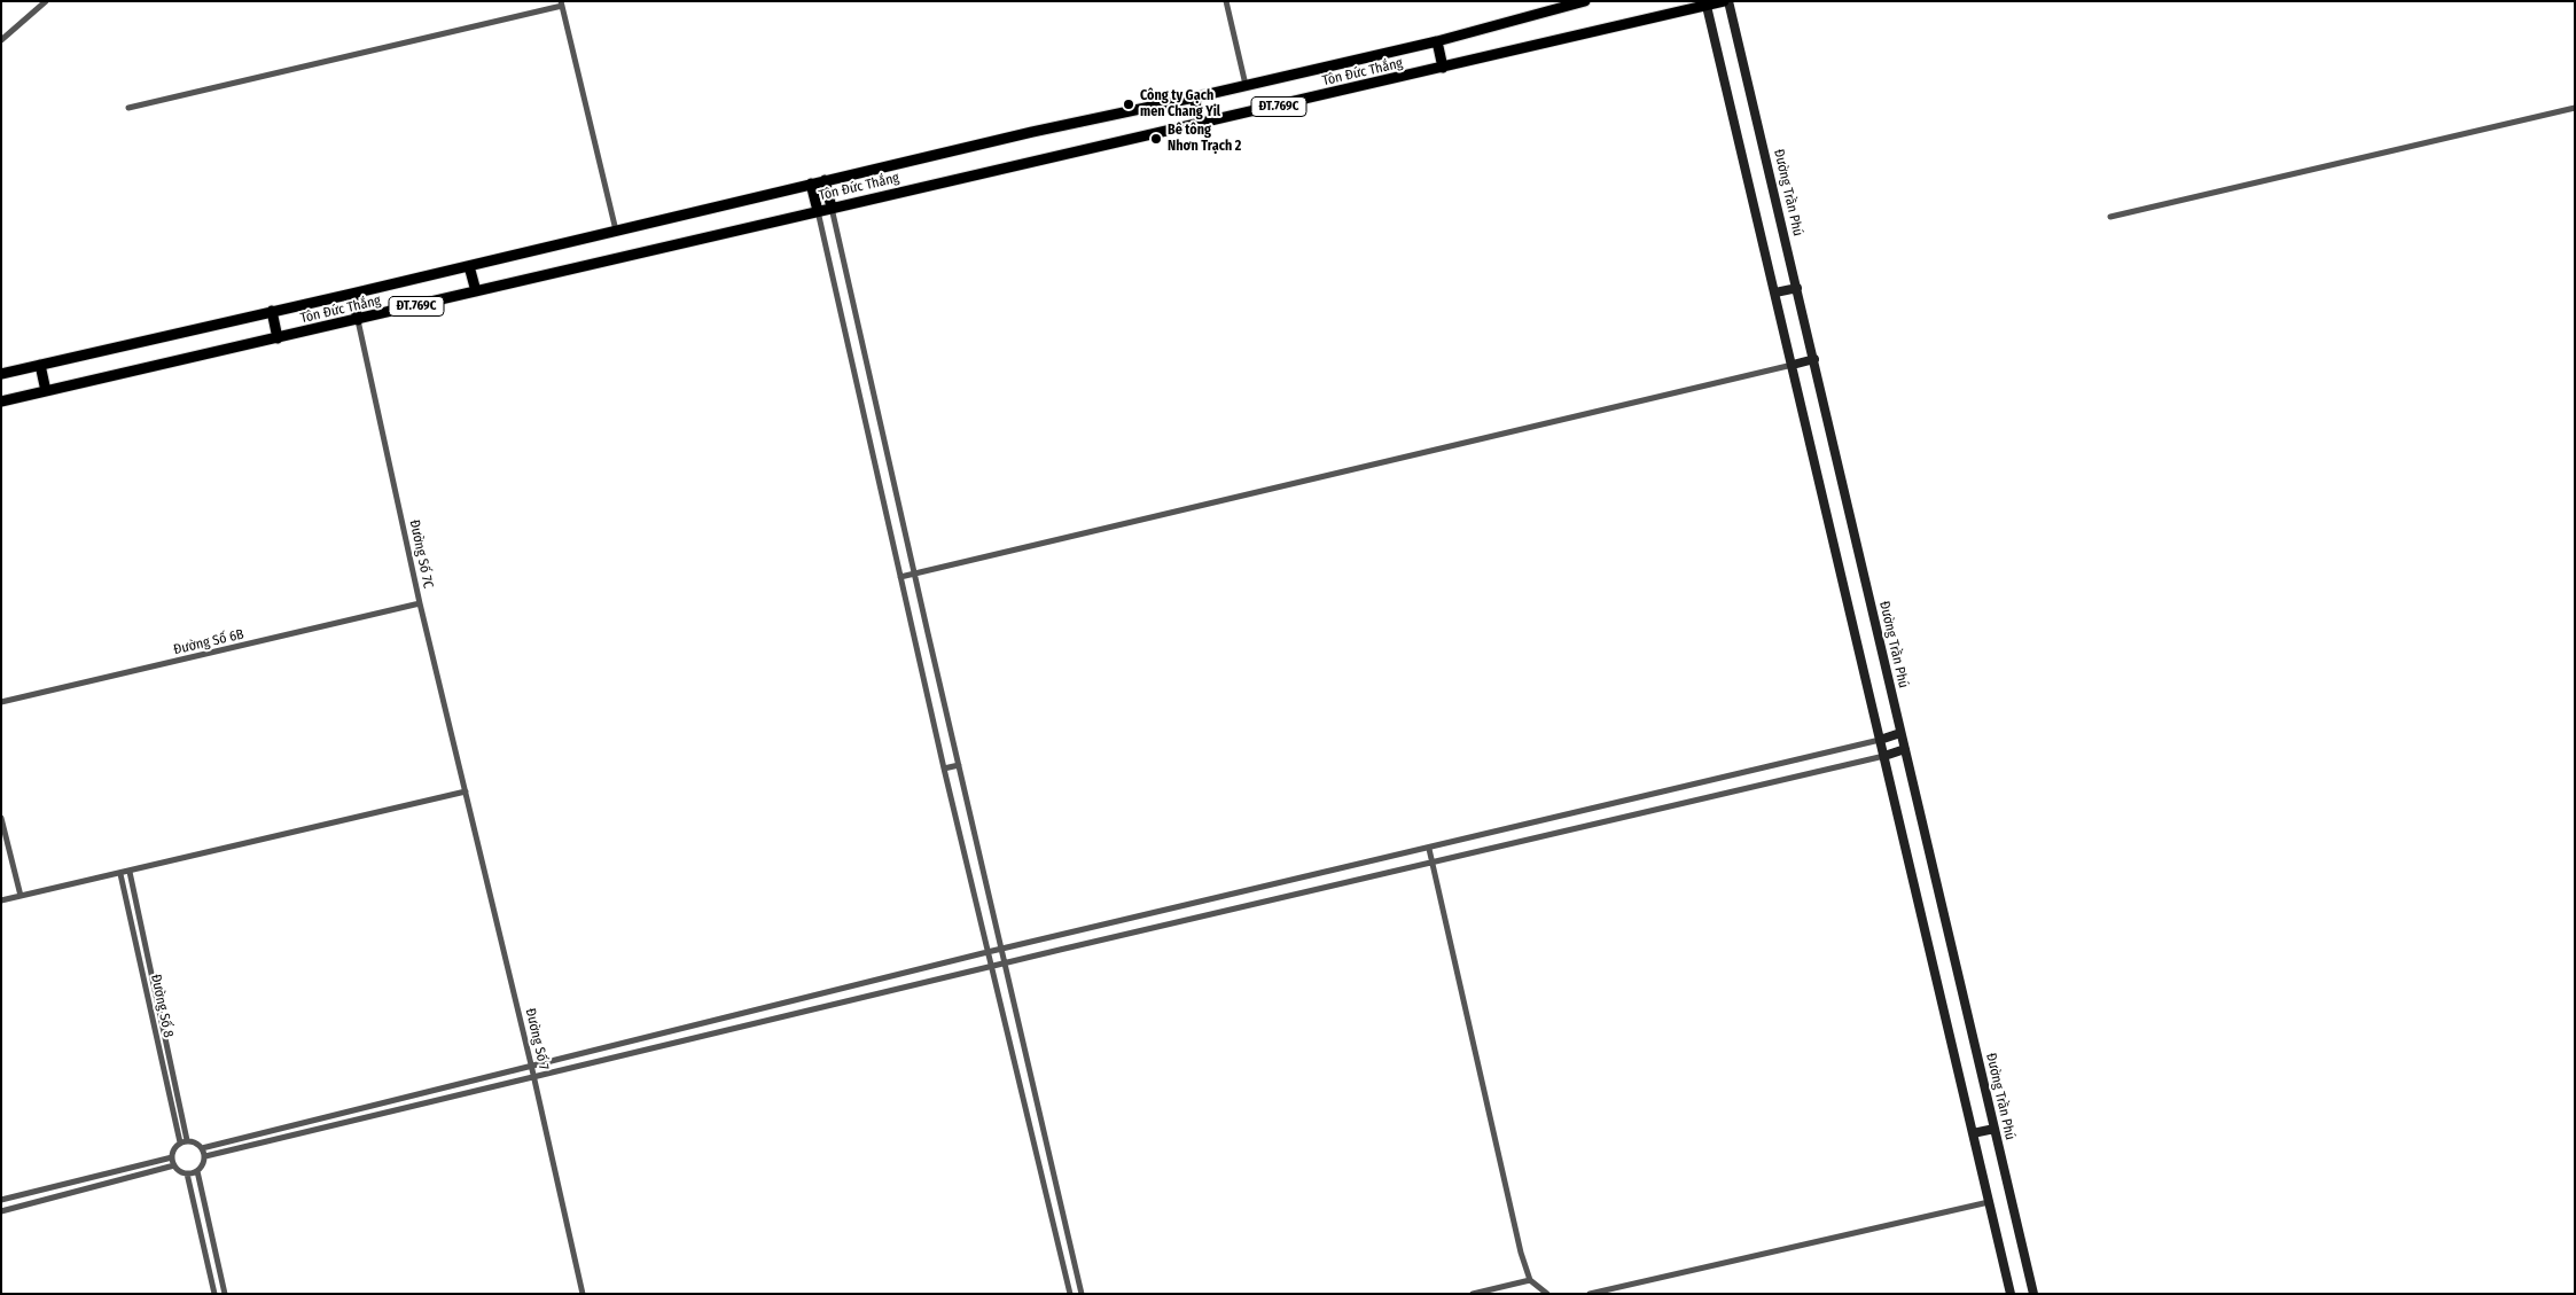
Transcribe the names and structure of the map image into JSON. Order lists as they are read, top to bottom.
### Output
{
  "streets": {
    "main road": ["Tôn Đức Thắng", "ĐT.769C", "Đường Trần Phú"],
    "street": [
      "Đường Số 7C",
      "Đường Số 6B",
      "Đường Số 8",
      "Đường Số 7"
    ]
  },
  "crossings": [
    ["Tôn Đức Thắng", "Đường Số 7C"],
    ["Đường Số 7C", "Đường Số 6B"],
    ["Đường Số 7C", "Đường Số 7"]
  ],
  "places": ["Công ty Gạch men Chang Yil", "Bê tông Nhơn Trạch 2"]
}
